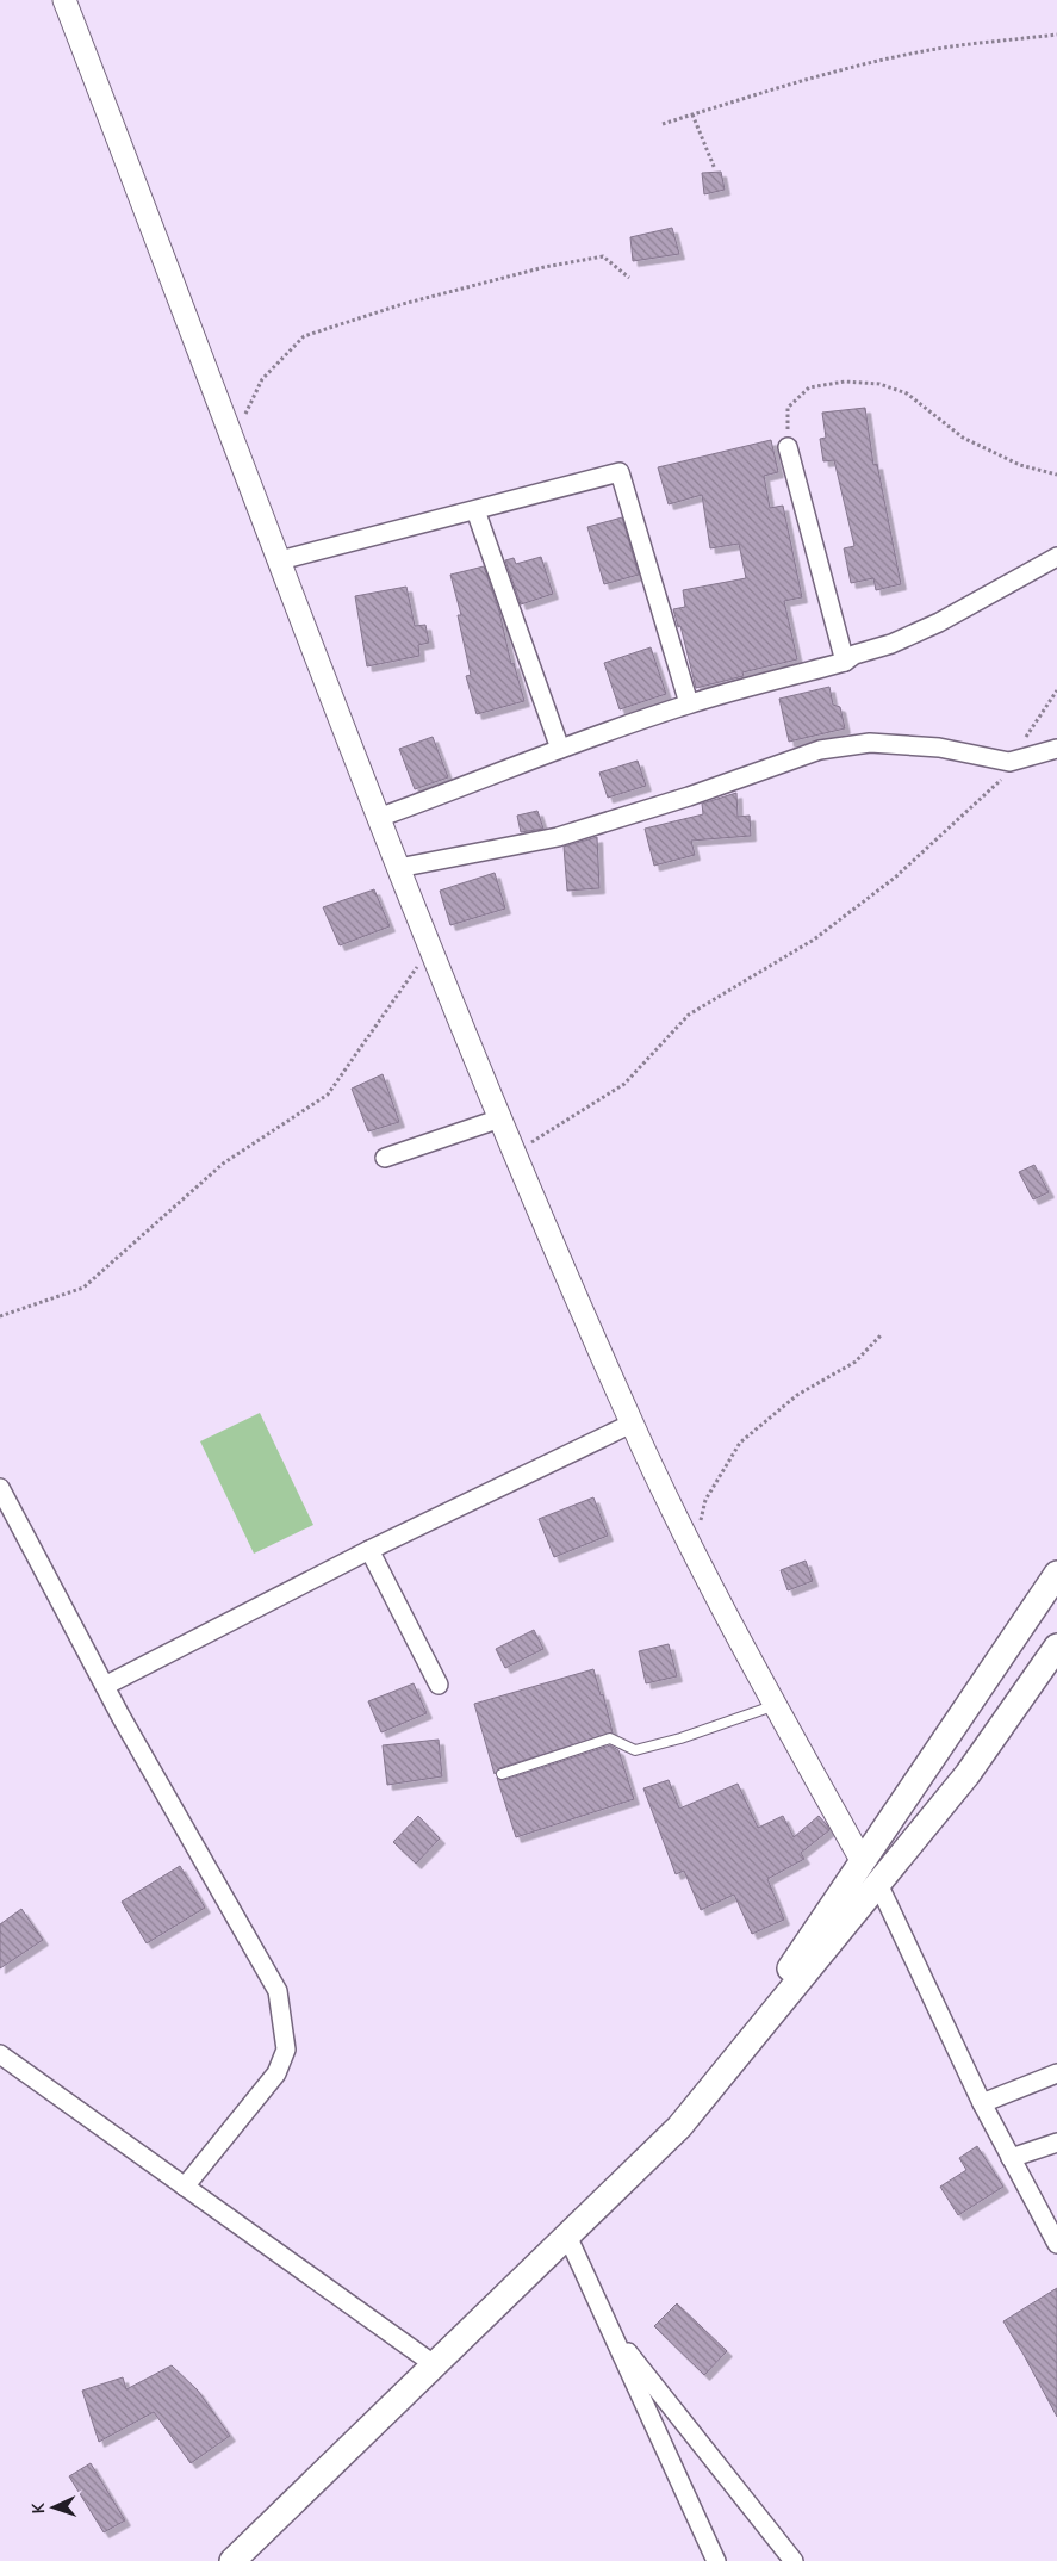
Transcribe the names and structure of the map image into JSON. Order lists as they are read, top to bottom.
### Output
{
  "north": "left"
}
